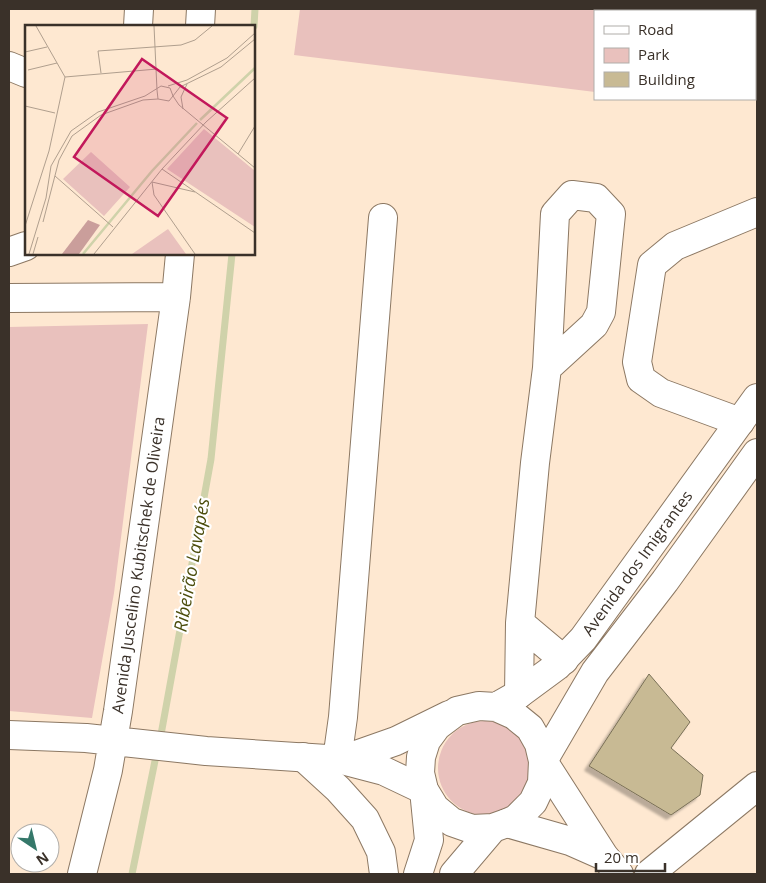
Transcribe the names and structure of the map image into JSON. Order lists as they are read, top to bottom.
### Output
{
  "streets": {
    "street": ["Avenida dos Imigrantes", "Avenida Juscelino Kubitschek de Oliveira"]
  },
  "water": ["Ribeirão Lavapés"],
  "legend": ["Road", "Park", "Building"],
  "scale_bar": "20 m",
  "north": "bottom right"
}
